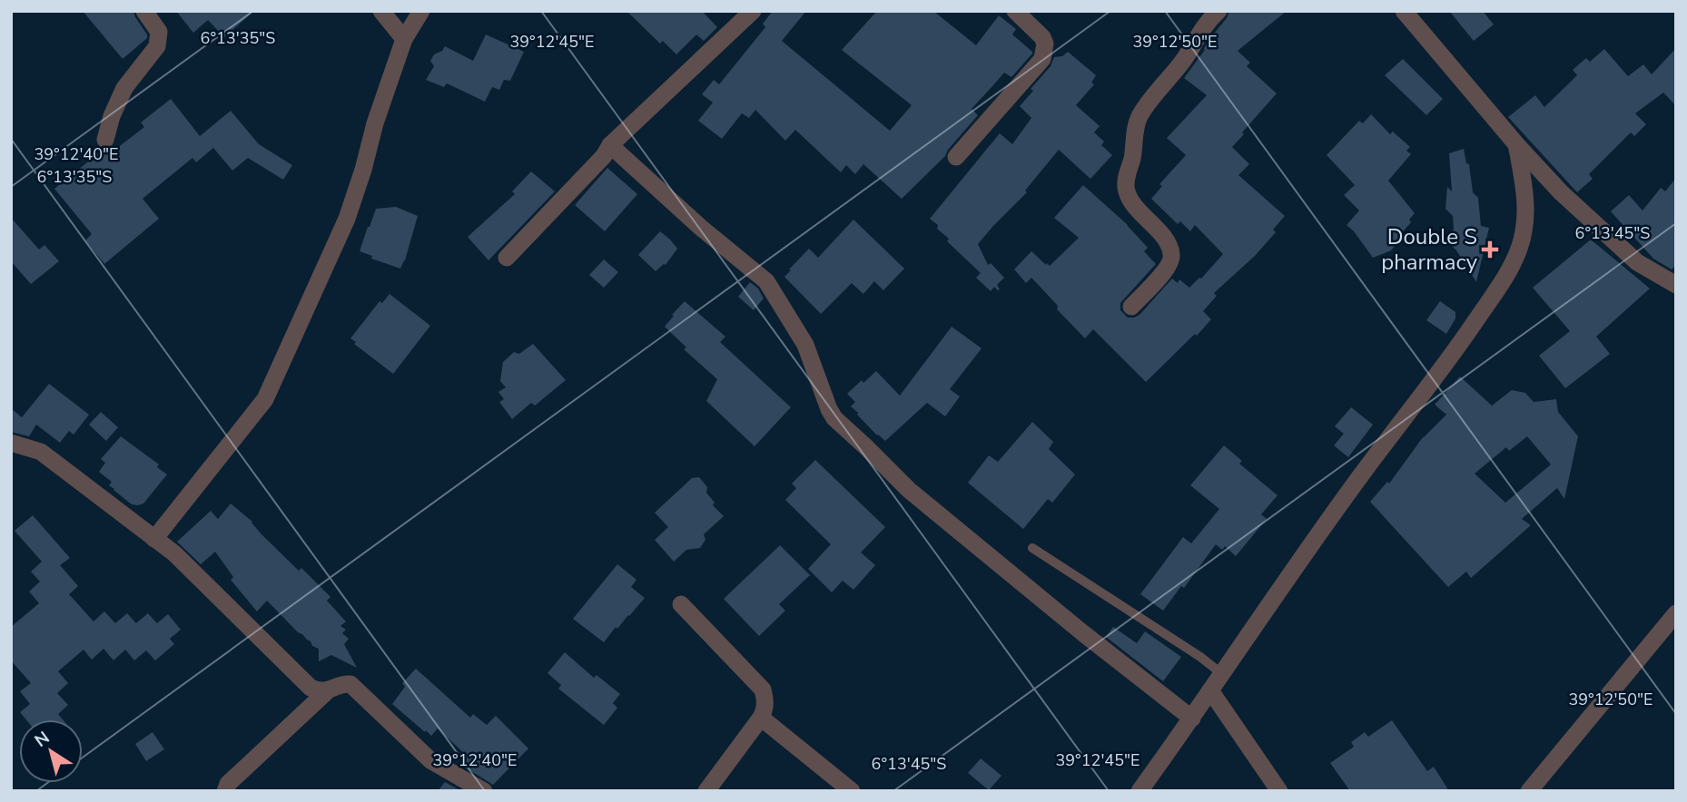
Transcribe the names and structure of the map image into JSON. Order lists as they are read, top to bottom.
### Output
{
  "places": {
    "health": ["Double S pharmacy"]
  },
  "north": "top left",
  "coordinates": [
    "6°13'35\"S",
    "39°12'45\"E",
    "39°12'50\"E",
    "39°12'40\"E",
    "6°13'45\"S"
  ]
}
